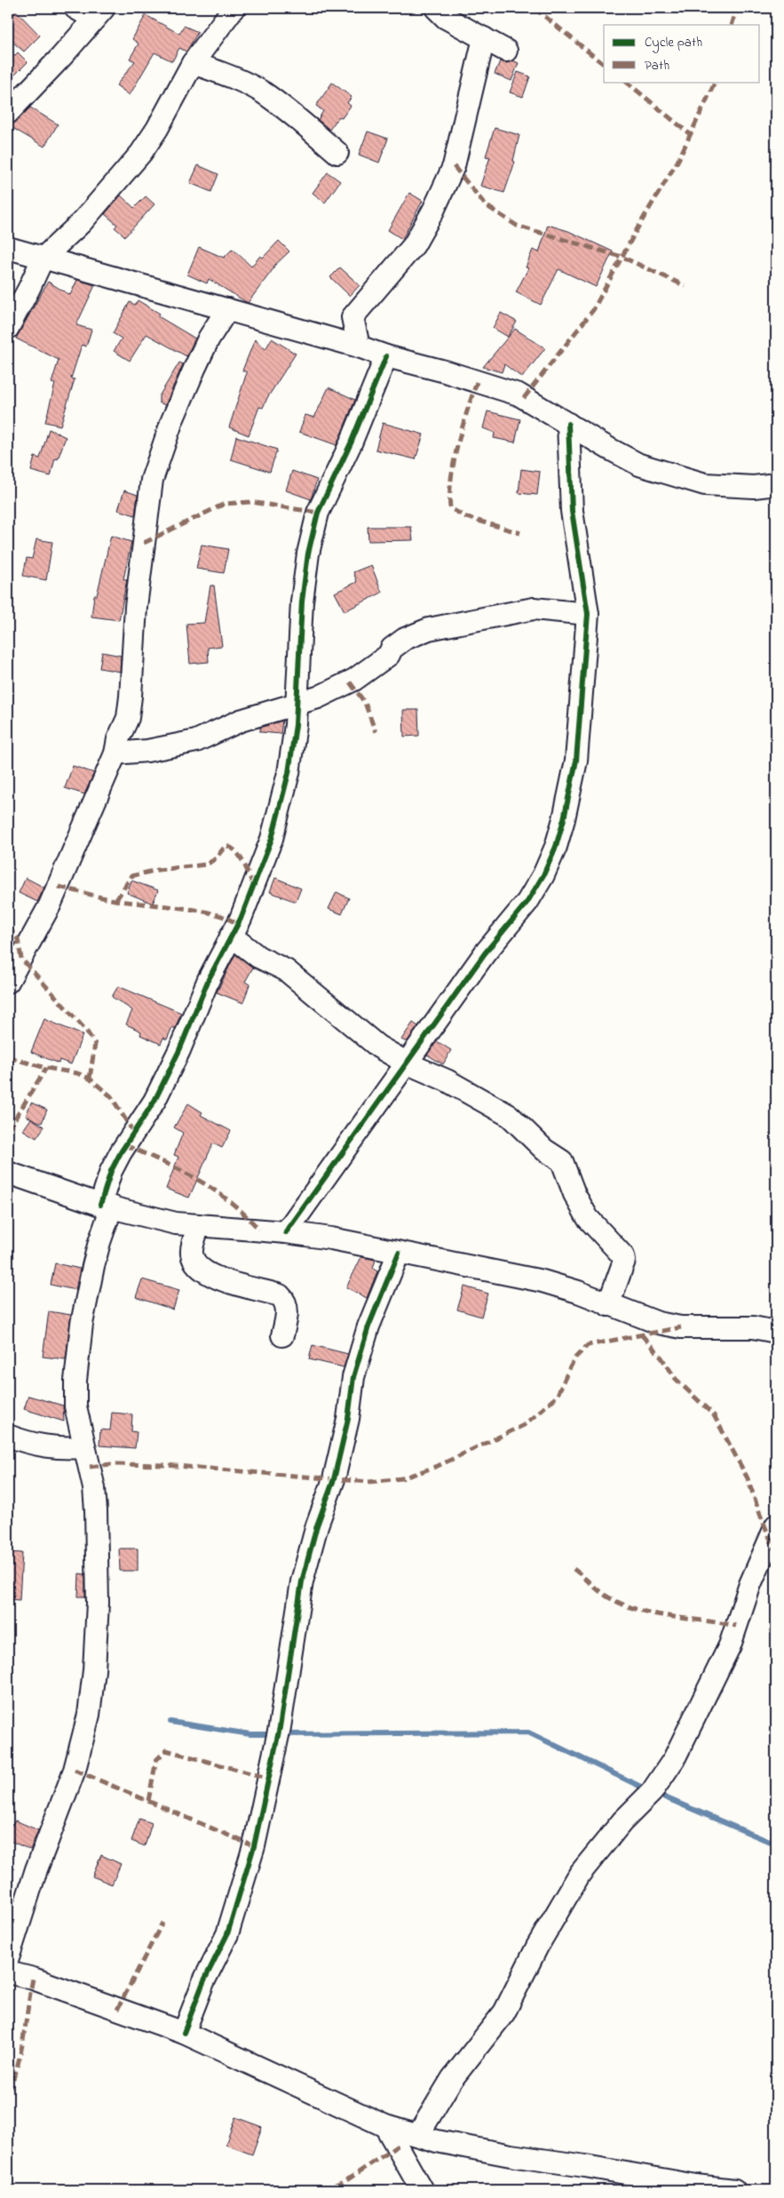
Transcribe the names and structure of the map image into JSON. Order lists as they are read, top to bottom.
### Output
{
  "legend": ["Cycle path", "Path"]
}
